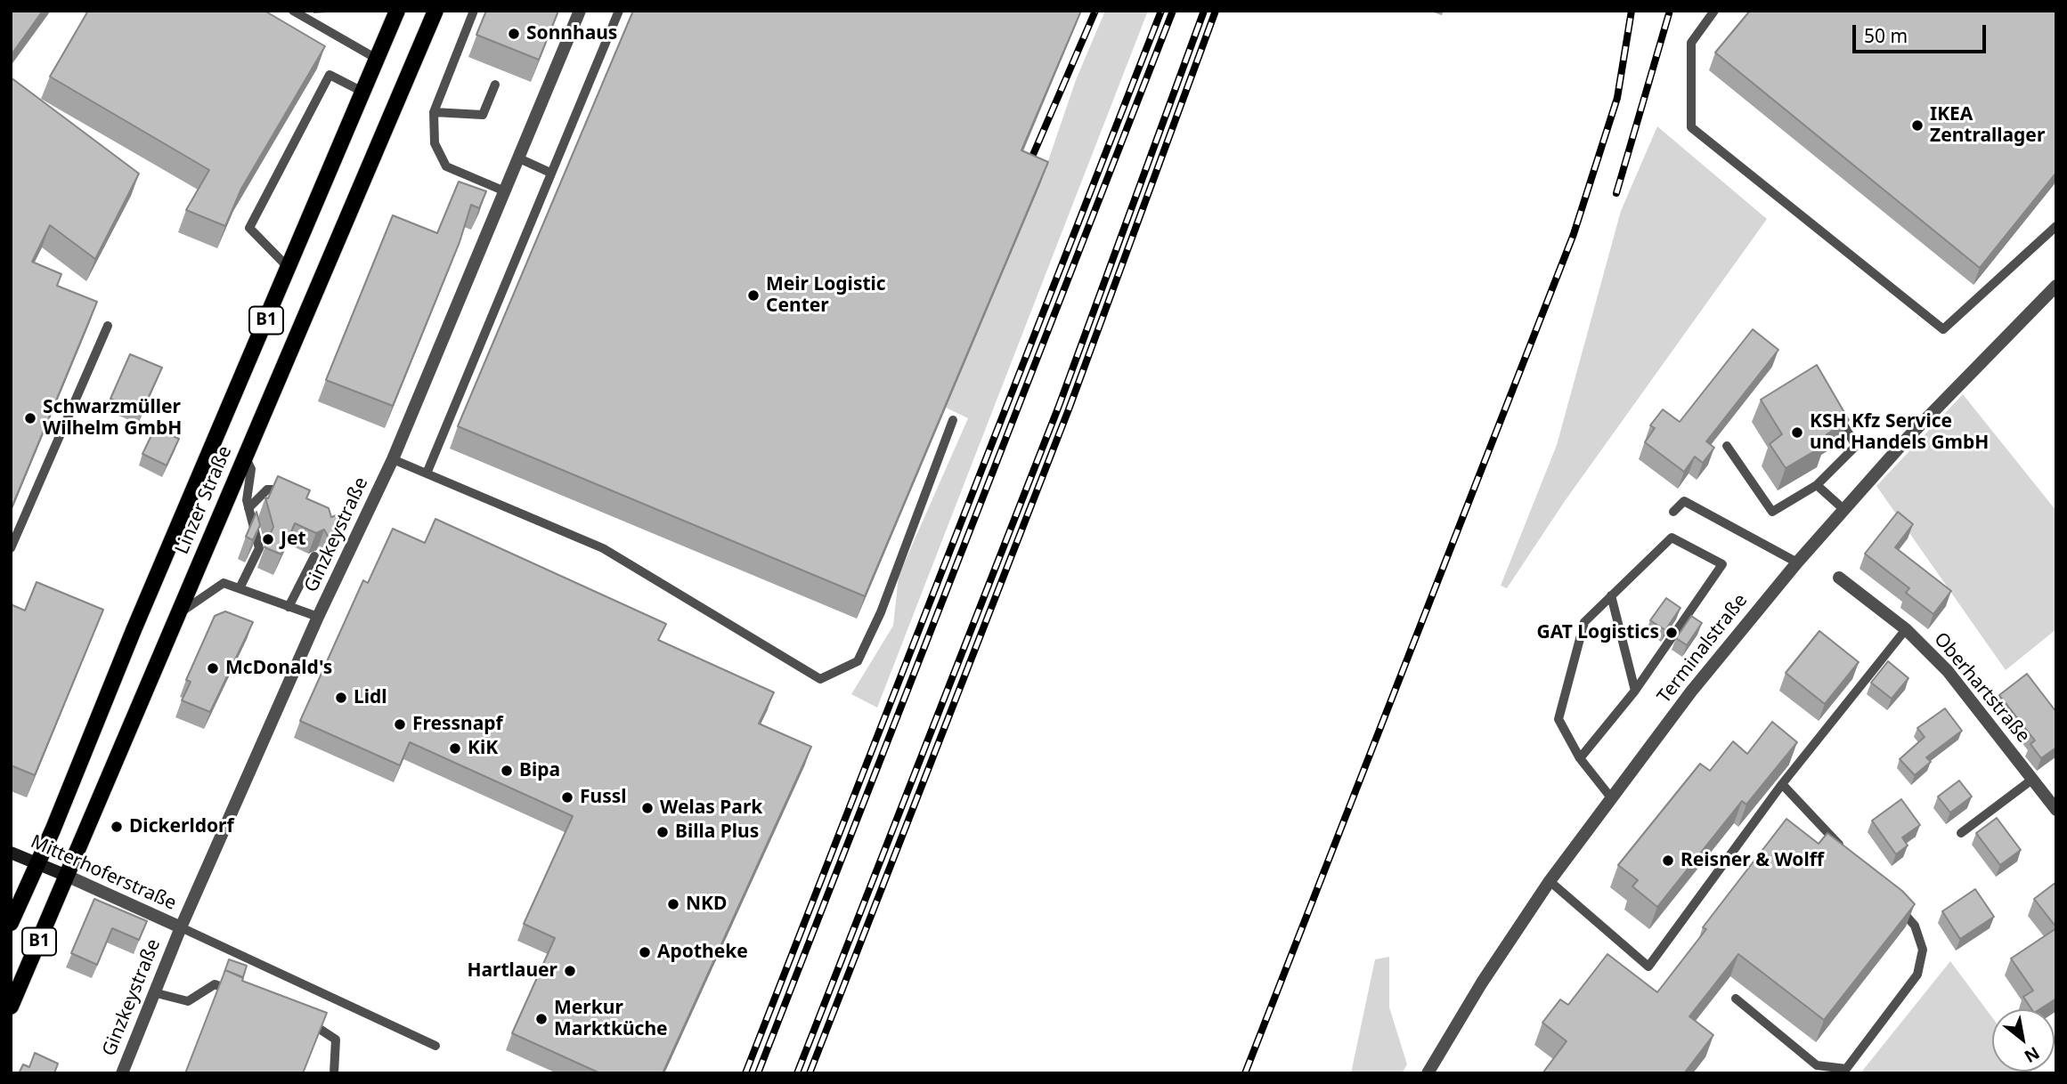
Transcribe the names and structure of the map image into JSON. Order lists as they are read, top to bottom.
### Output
{
  "streets": {
    "main road": ["B1", "Linzer Straße", "Mitterhoferstraße"],
    "street": ["Ginzkeystraße", "Terminalstraße", "Oberhartstraße"]
  },
  "crossings": [
    ["Linzer Straße", "Mitterhoferstraße"],
    ["Ginzkeystraße", "Mitterhoferstraße"]
  ],
  "places": [
    "Sonnhaus",
    "IKEA Zentrallager",
    "Meir Logistic Center",
    "Schwarzmüller Wilhelm GmbH",
    "KSH Kfz Service und Handels GmbH",
    "Jet",
    "GAT Logistics",
    "McDonald's",
    "Lidl",
    "Fressnapf",
    "KiK",
    "Bipa",
    "Fussl",
    "Welas Park",
    "Dickerldorf",
    "Billa Plus",
    "Reisner & Wolff",
    "NKD",
    "Apotheke",
    "Hartlauer",
    "Merkur Marktküche"
  ],
  "scale_bar": "50 m",
  "north": "bottom right"
}
